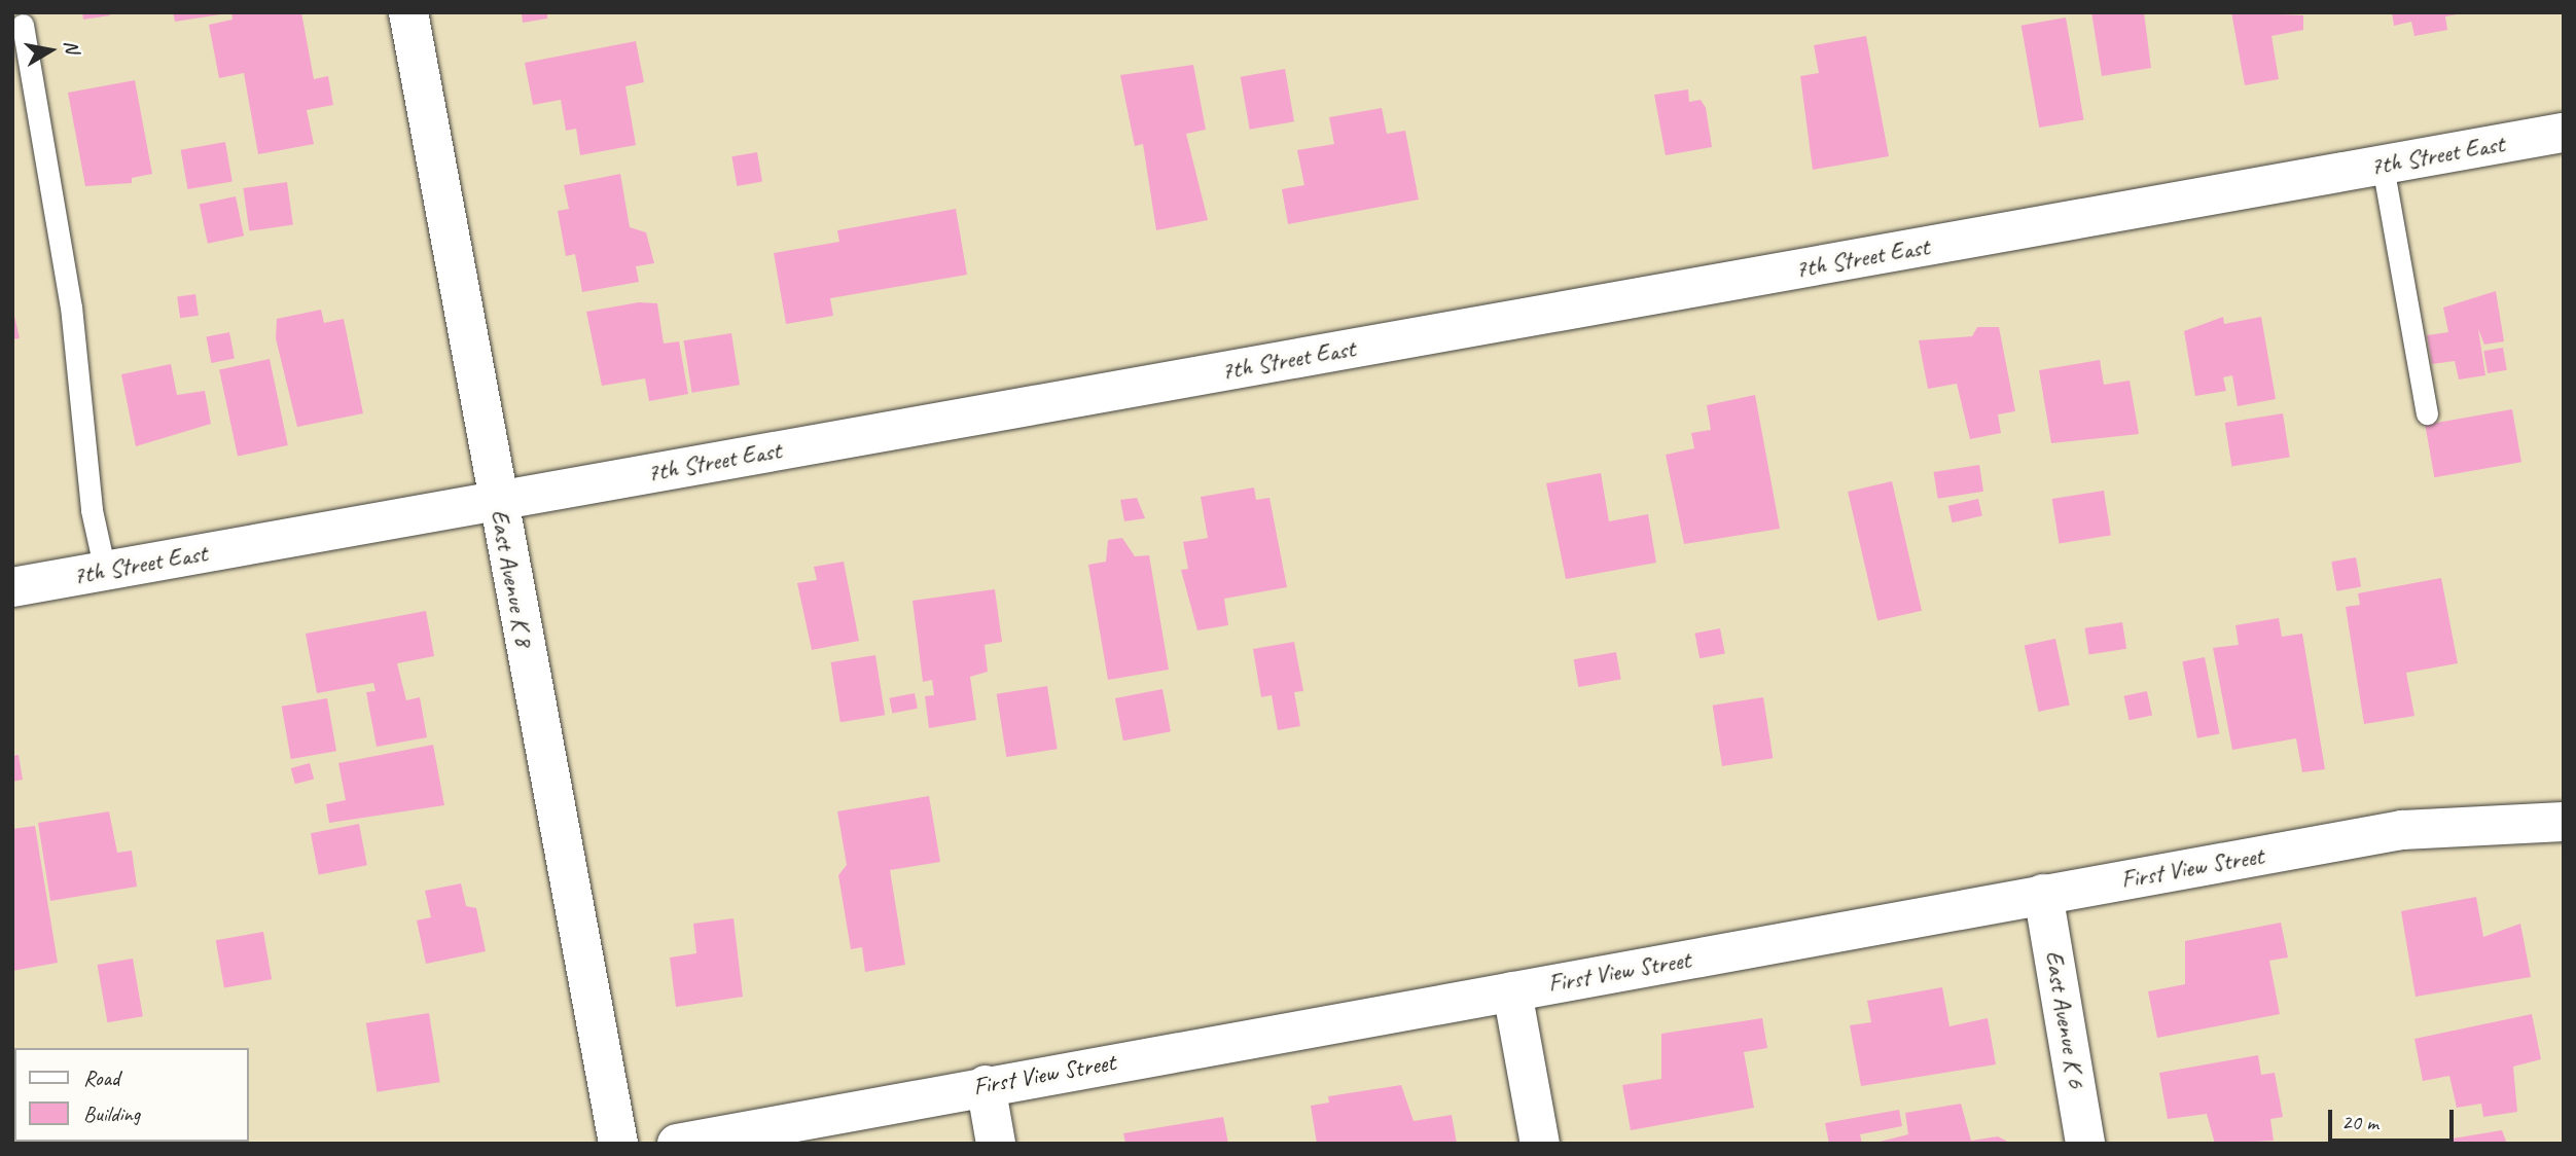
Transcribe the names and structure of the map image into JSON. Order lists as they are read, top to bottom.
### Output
{
  "streets": {
    "street": [
      "7th Street East",
      "East Avenue K 8",
      "First View Street",
      "East Avenue K 6"
    ]
  },
  "crossings": [
    ["7th Street East", "East Avenue K 8"],
    ["First View Street", "East Avenue K 6"]
  ],
  "legend": ["Road", "Building"],
  "scale_bar": "20 m",
  "north": "right"
}
